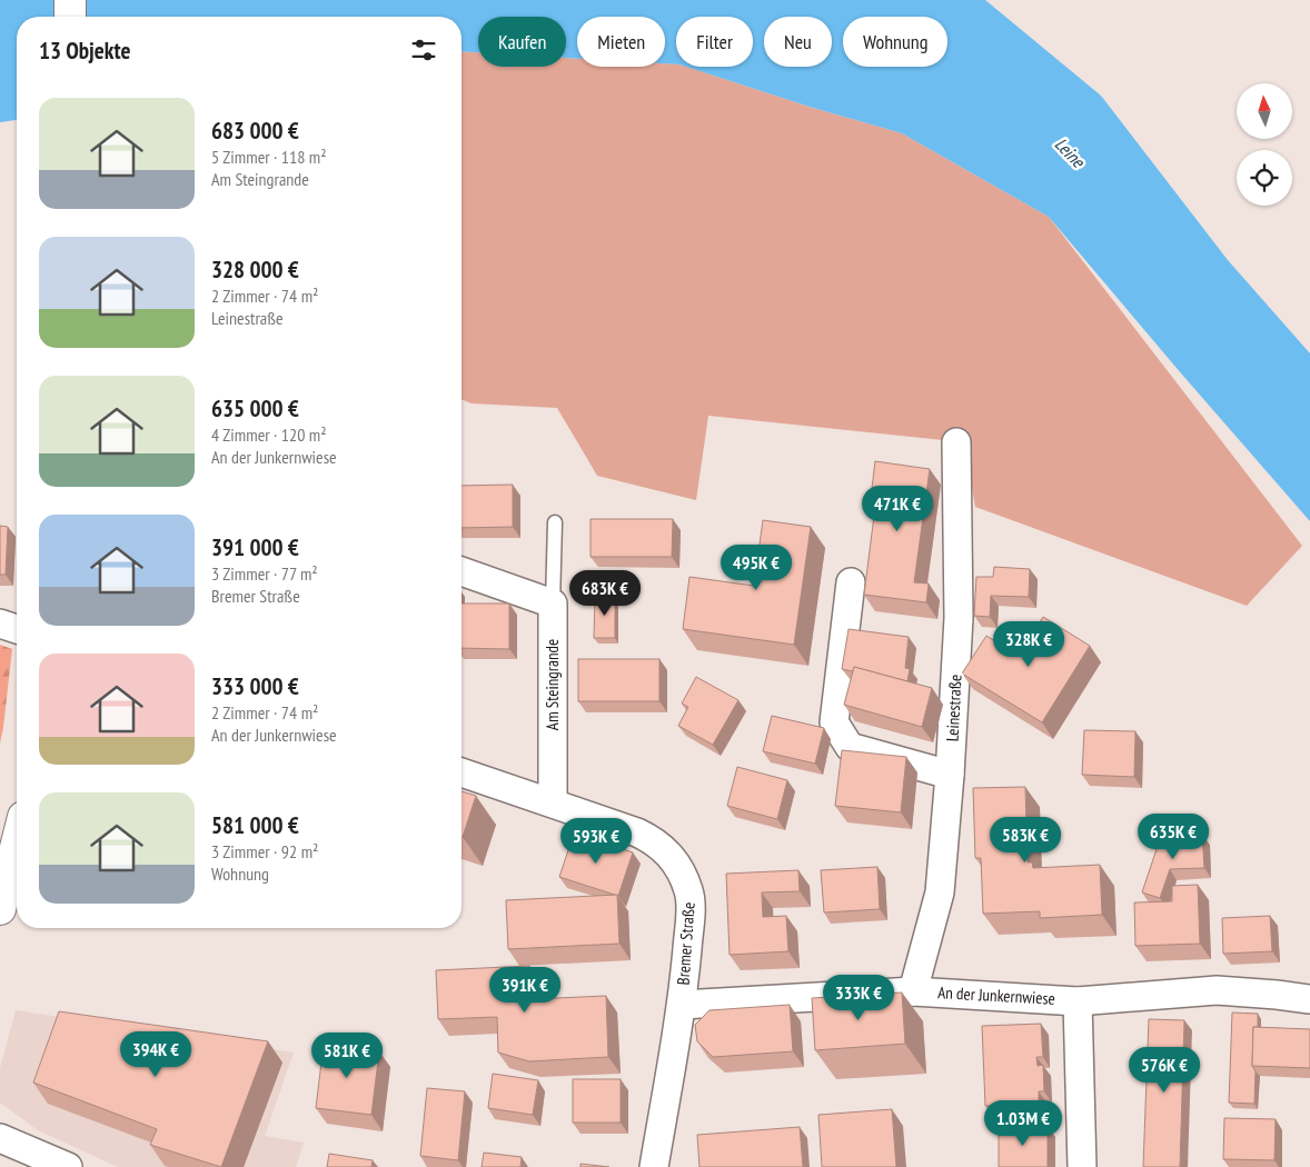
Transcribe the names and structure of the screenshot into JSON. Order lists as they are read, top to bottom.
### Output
{
  "streets": {
    "street": [
      "Am Steingrande",
      "Leinestraße",
      "Bremer Straße",
      "An der Junkernwiese"
    ]
  },
  "crossings": [
    ["Am Steingrande", "Bremer Straße"],
    ["Leinestraße", "An der Junkernwiese"],
    ["Bremer Straße", "An der Junkernwiese"]
  ],
  "water": ["Leine"],
  "north": "top",
  "page": {
    "chip": [
      "Kaufen",
      "Mieten",
      "Filter",
      "Neu",
      "Wohnung"
    ],
    "heading": "13 Objekte",
    "list": [
      {
        "name": "683 000 €",
        "note": "5 Zimmer · 118 m² · Am Steingrande"
      },
      {
        "name": "328 000 €",
        "note": "2 Zimmer · 74 m² · Leinestraße"
      },
      {
        "name": "635 000 €",
        "note": "4 Zimmer · 120 m² · An der Junkernwiese"
      },
      {
        "name": "391 000 €",
        "note": "3 Zimmer · 77 m² · Bremer Straße"
      },
      {
        "name": "333 000 €",
        "note": "2 Zimmer · 74 m² · An der Junkernwiese"
      },
      {
        "name": "581 000 €",
        "note": "3 Zimmer · 92 m² · Wohnung"
      }
    ],
    "price": [
      "471K €",
      "495K €",
      "683K €",
      "328K €",
      "635K €",
      "583K €",
      "593K €",
      "391K €",
      "333K €",
      "394K €",
      "581K €",
      "576K €",
      "1.03M €"
    ]
  }
}
